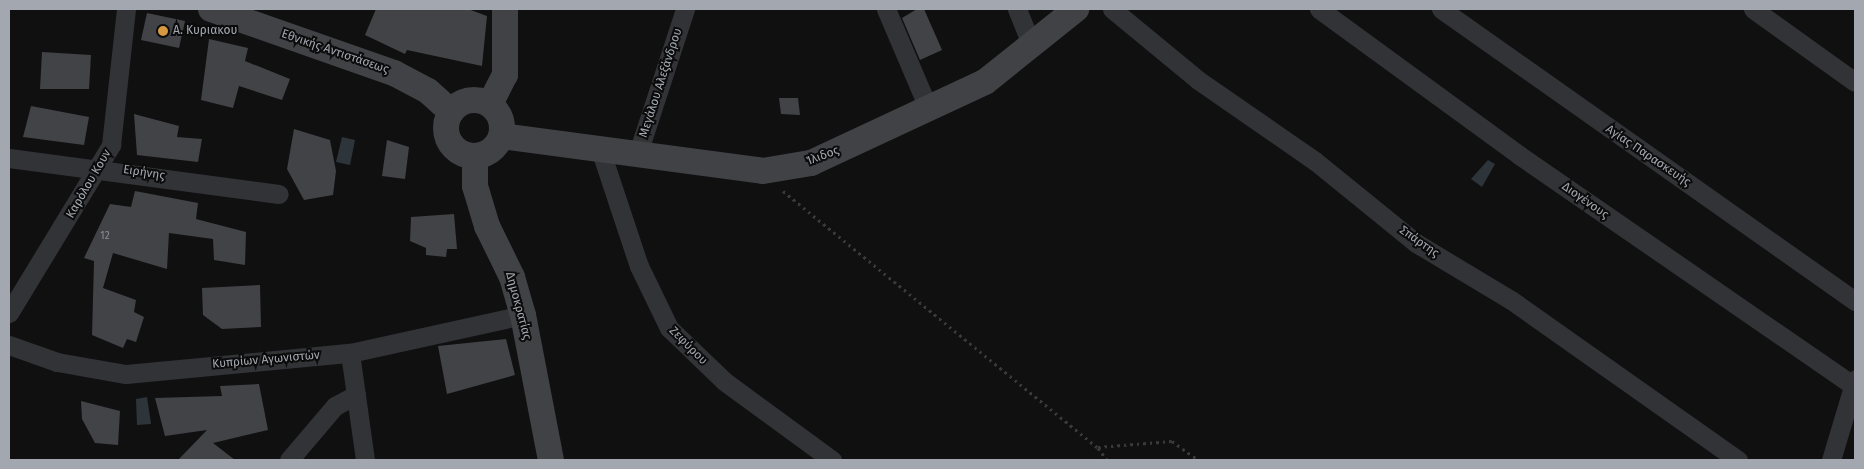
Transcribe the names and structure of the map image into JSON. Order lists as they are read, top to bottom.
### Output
{
  "streets": {
    "street": [
      "Εθνικής Αντιστάσεως",
      "Μεγάλου Αλεξάνδρου",
      "Ίλιδος",
      "Αγίας Παρασκευής",
      "Ειρήνης",
      "Καρόλου Κουν",
      "Διογένους",
      "Σπάρτης",
      "Δημοκρατίας",
      "Ζεφύρου",
      "Κυπρίων Αγωνιστών"
    ]
  },
  "crossings": [
    ["Εθνικής Αντιστάσεως", "Ίλιδος"],
    ["Εθνικής Αντιστάσεως", "Δημοκρατίας"],
    ["Μεγάλου Αλεξάνδρου", "Ίλιδος"],
    ["Ίλιδος", "Δημοκρατίας"],
    ["Ίλιδος", "Ζεφύρου"],
    ["Ειρήνης", "Καρόλου Κουν"],
    ["Δημοκρατίας", "Κυπρίων Αγωνιστών"]
  ],
  "places": ["Α. Κυριακου"],
  "house_numbers": ["12"]
}
